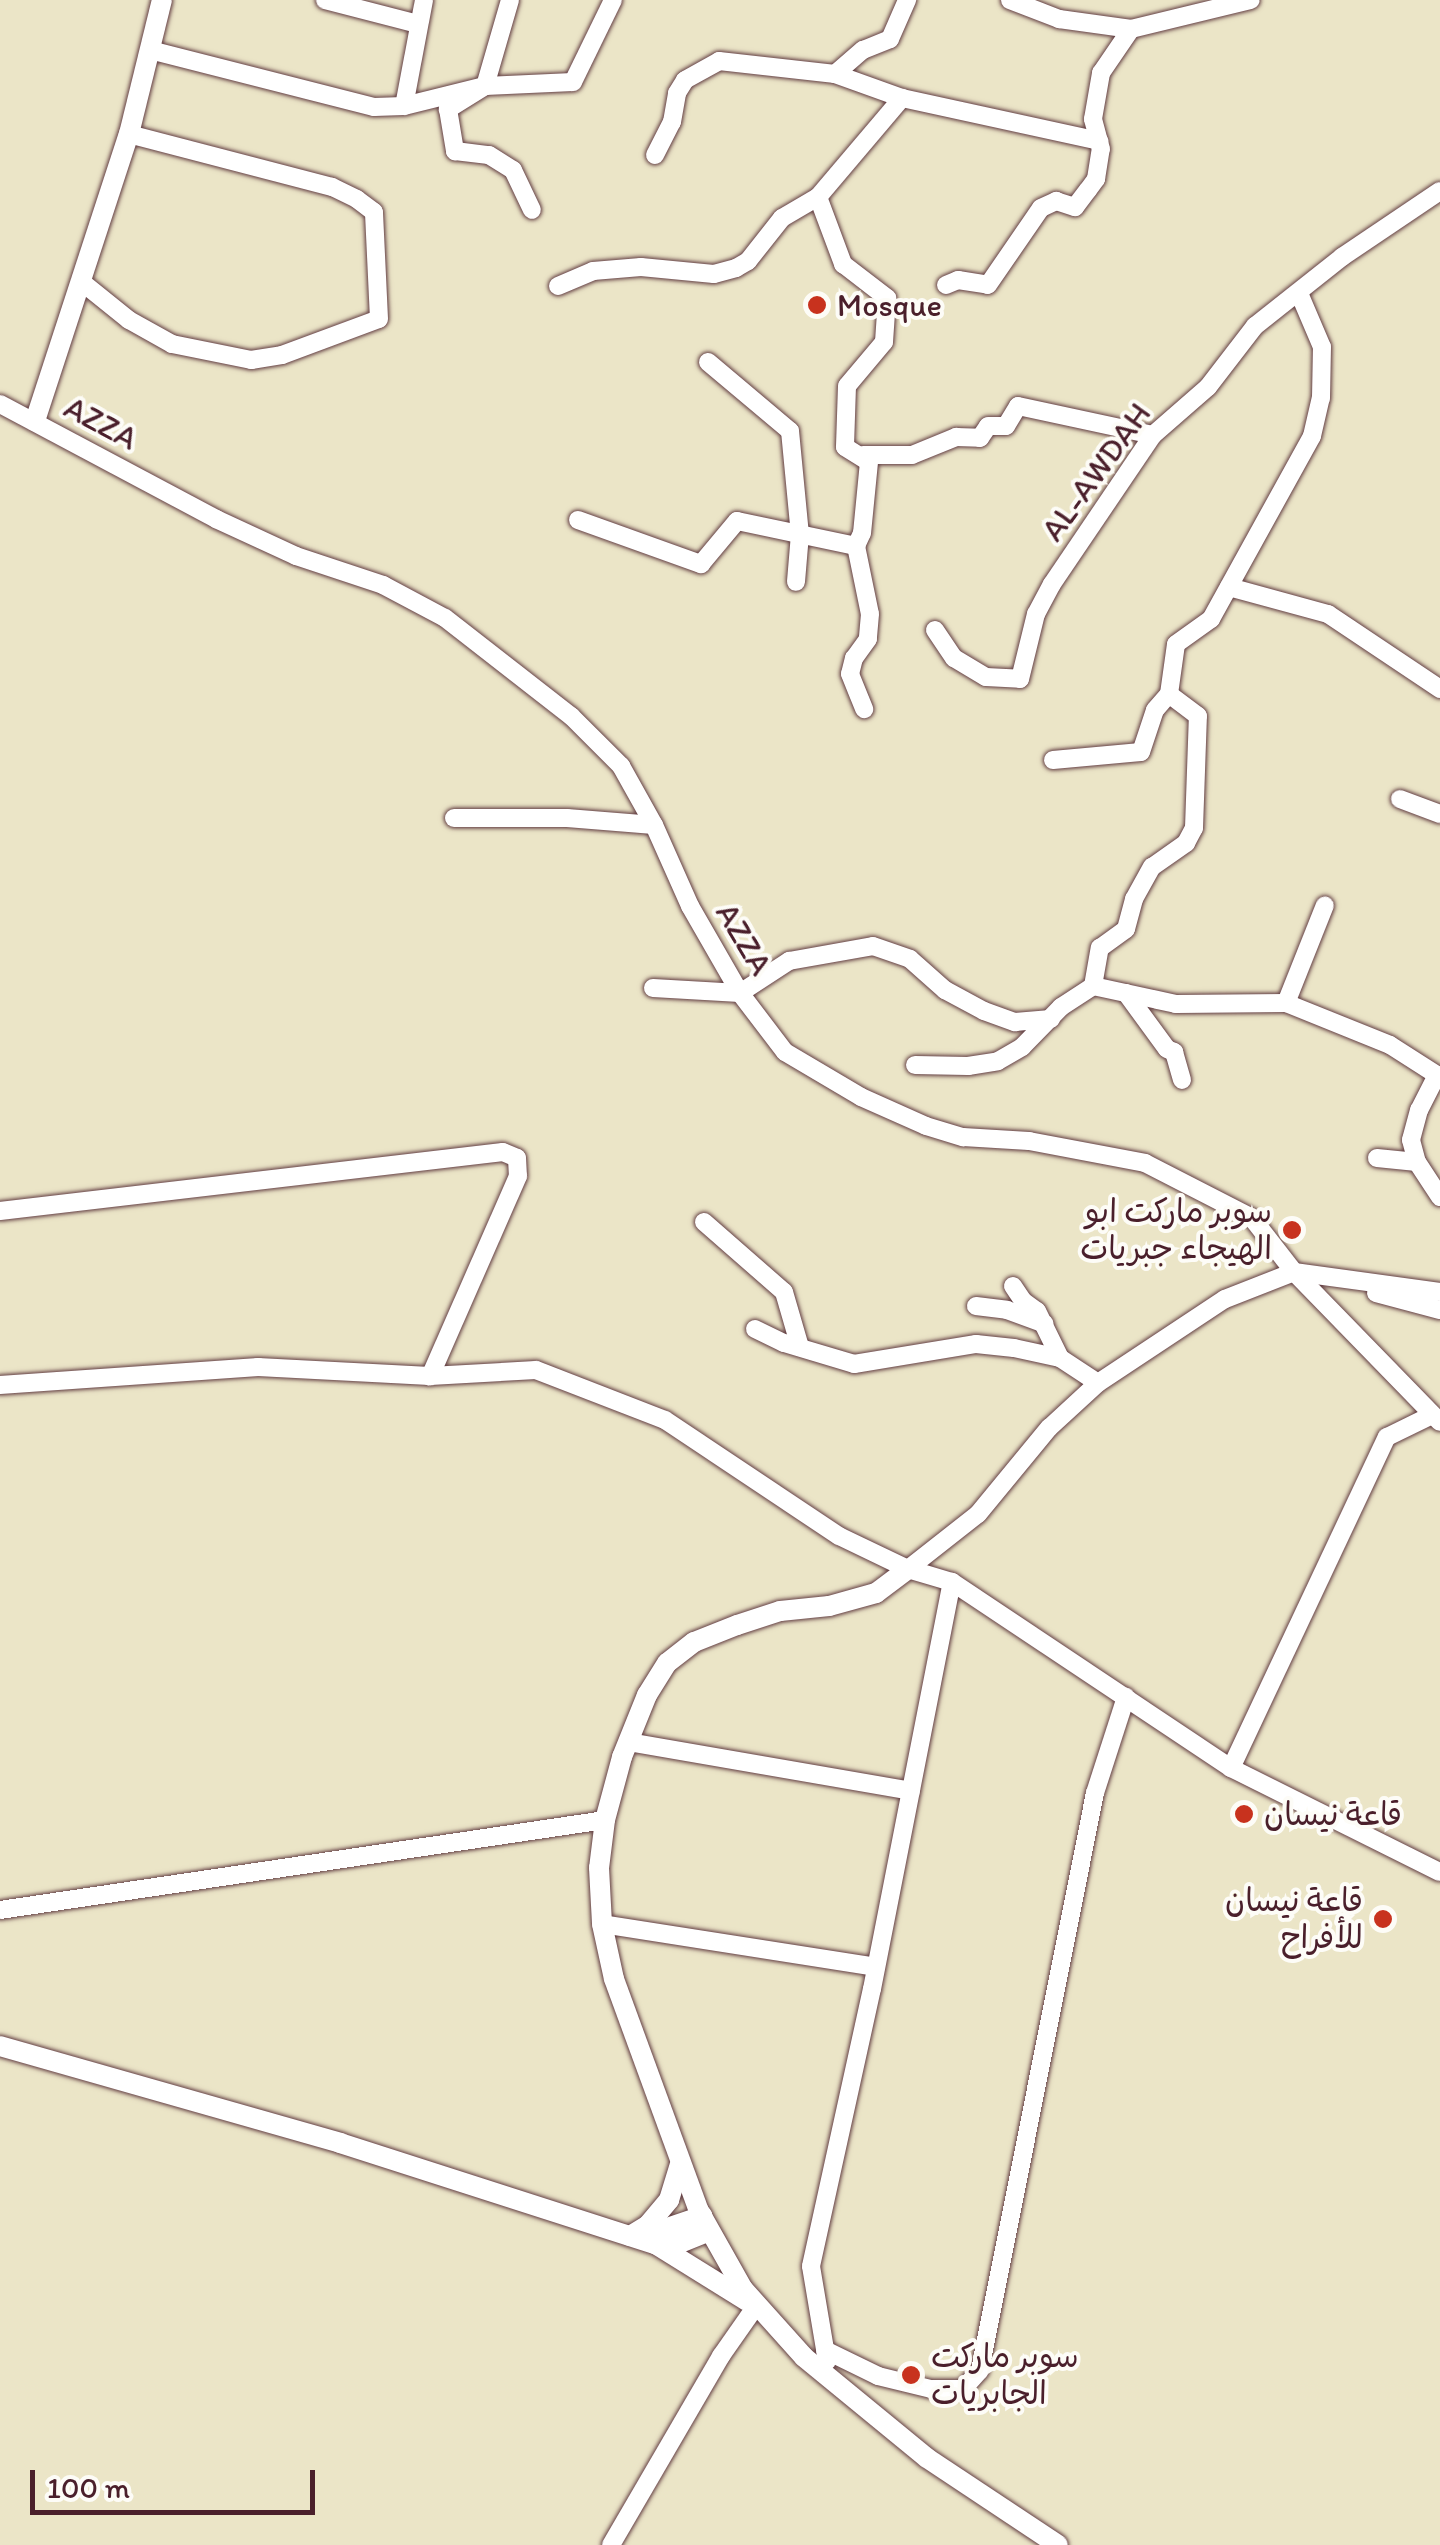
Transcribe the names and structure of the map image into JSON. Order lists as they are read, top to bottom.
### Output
{
  "streets": {
    "street": ["AZZA", "AL-AWDAH"]
  },
  "places": [
    "Mosque",
    "سوبر ماركت ابو الهيجاء جبريات",
    "قاعة نيسان",
    "قاعة نيسان للأفراح",
    "سوبر ماركت الجابريات"
  ],
  "scale_bar": "100 m"
}
